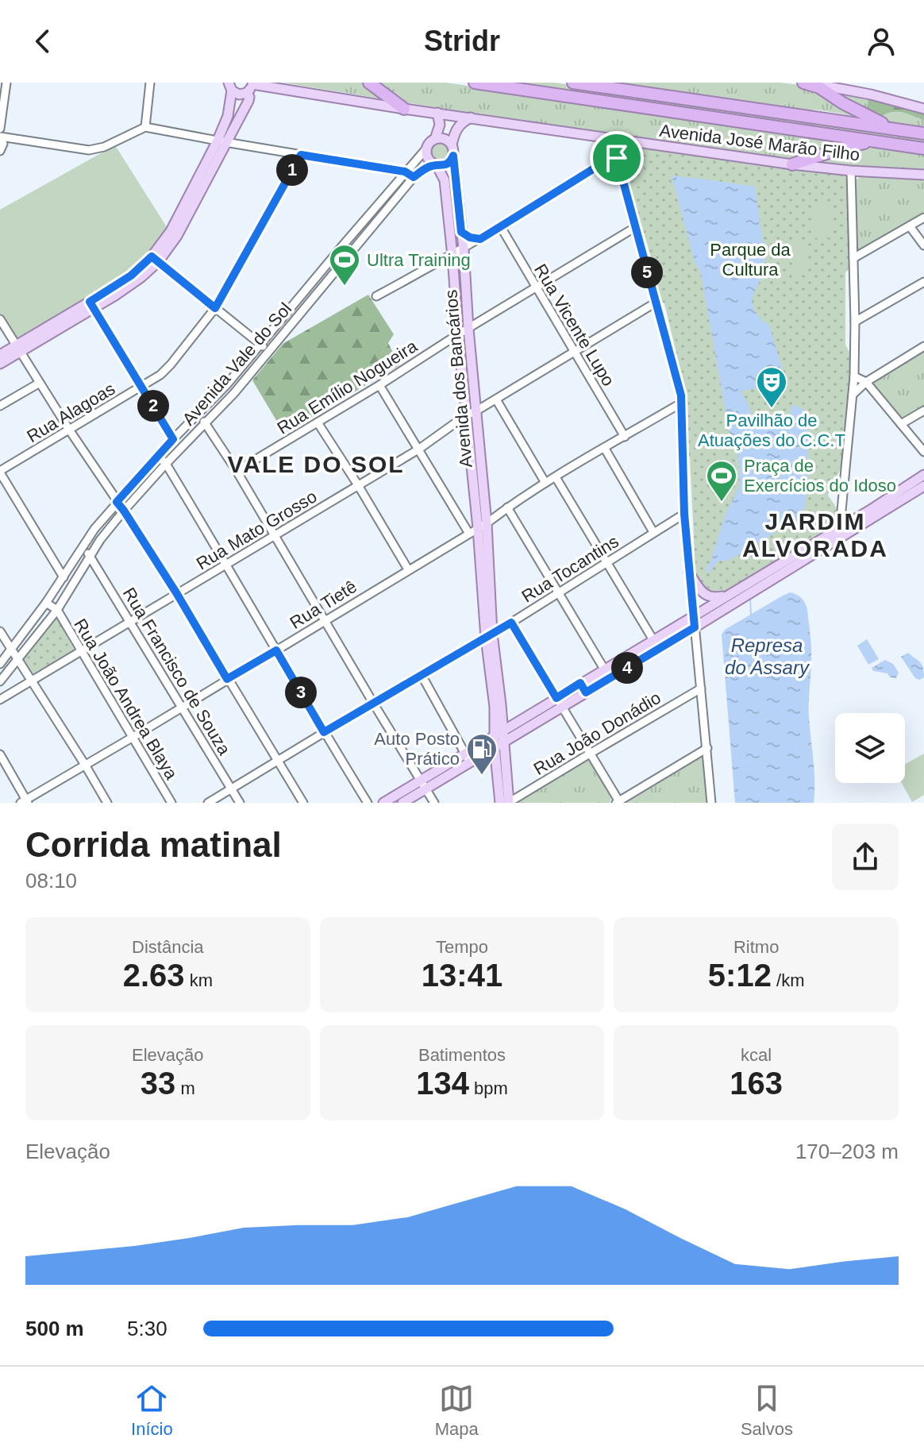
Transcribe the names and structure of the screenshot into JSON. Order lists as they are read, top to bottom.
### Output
{
  "streets": {
    "main road": ["Avenida José Marão Filho", "Avenida dos Bancários"],
    "street": [
      "Rua Vicente Lupo",
      "Avenida Vale do Sol",
      "Rua Emílio Nogueira",
      "Rua Alagoas",
      "Rua Mato Grosso",
      "Rua Tocantins",
      "Rua Tietê",
      "Rua Francisco de Souza",
      "Rua João Andrea Blaya",
      "Rua João Donádio"
    ]
  },
  "crossings": [
    ["Rua Vicente Lupo", "Rua Emílio Nogueira"],
    ["Rua Vicente Lupo", "Rua Mato Grosso"],
    ["Rua Vicente Lupo", "Rua Tietê"],
    ["Avenida Vale do Sol", "Avenida dos Bancários"],
    ["Avenida Vale do Sol", "Rua Francisco de Souza"],
    ["Avenida Vale do Sol", "Rua João Andrea Blaya"],
    ["Avenida dos Bancários", "Rua Emílio Nogueira"],
    ["Avenida dos Bancários", "Rua Mato Grosso"],
    ["Avenida dos Bancários", "Rua Tietê"],
    ["Rua Mato Grosso", "Rua Francisco de Souza"],
    ["Rua Mato Grosso", "Rua João Andrea Blaya"],
    ["Rua Tocantins", "Rua Francisco de Souza"],
    ["Rua Tietê", "Rua Francisco de Souza"],
    ["Rua Tietê", "Rua João Andrea Blaya"]
  ],
  "districts": ["VALE DO SOL", "JARDIM ALVORADA"],
  "water": ["Represa do Assary"],
  "parks": ["Parque da Cultura"],
  "places": {
    "sports": ["Ultra Training", "Praça de Exercícios do Idoso"],
    "theatre": ["Pavilhão de Atuações do C.C.T"],
    "fuel station": ["Auto Posto Prático"]
  },
  "page": {
    "header": "Stridr",
    "pins": [
      "1",
      "5",
      "2",
      "4",
      "3"
    ],
    "heading": ["Corrida matinal", "08:10"],
    "stats": [
      ["Distância", "2.63 km"],
      ["Tempo", "13:41"],
      ["Ritmo", "5:12 /km"],
      ["Elevação", "33 m"],
      ["Batimentos", "134 bpm"],
      ["kcal", "163"]
    ],
    "chart": ["Elevação", "170–203 m"],
    "list": [
      {
        "name": "500 m",
        "note": "5:30"
      }
    ],
    "tabs": ["Início", "Mapa", "Salvos"]
  }
}
